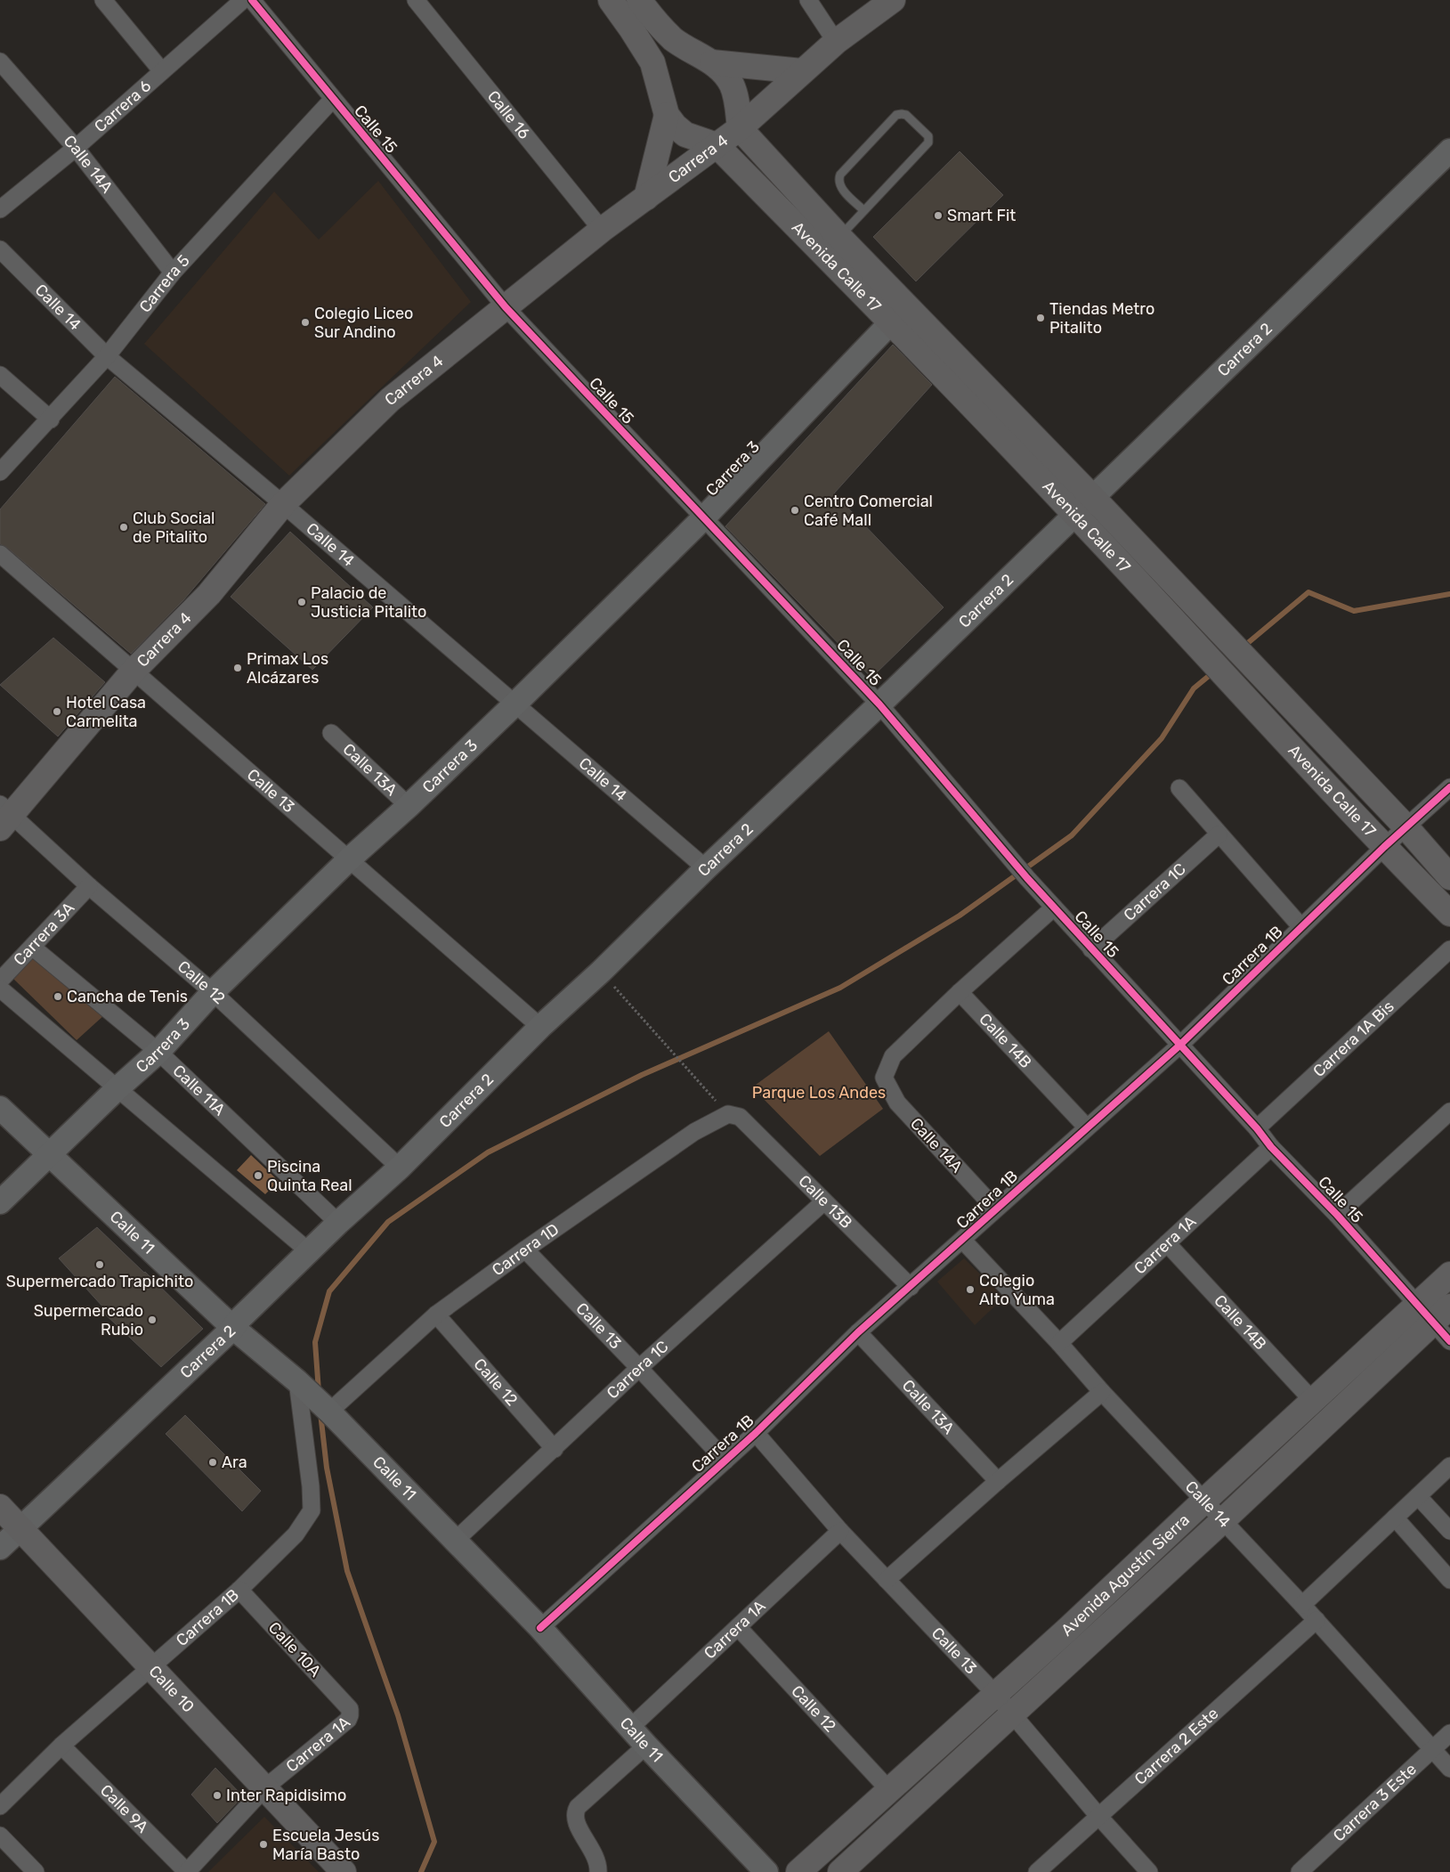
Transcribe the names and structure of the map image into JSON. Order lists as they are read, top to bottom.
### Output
{
  "streets": {
    "main road": [
      "Carrera 4",
      "Avenida Calle 17",
      "Carrera 2",
      "Carrera 3",
      "Calle 11",
      "Avenida Agustín Sierra",
      "Calle 10"
    ],
    "street": [
      "Carrera 6",
      "Calle 16",
      "Calle 15",
      "Calle 14A",
      "Carrera 5",
      "Calle 14",
      "Calle 13A",
      "Calle 13",
      "Carrera 1C",
      "Carrera 3A",
      "Carrera 1B",
      "Calle 12",
      "Carrera 1A Bis",
      "Calle 14B",
      "Calle 11A",
      "Calle 13B",
      "Carrera 1A",
      "Carrera 1D",
      "Calle 10A",
      "Carrera 2 Este",
      "Carrera 3 Este",
      "Calle 9A"
    ]
  },
  "crossings": [
    ["Carrera 6", "Calle 14A"],
    ["Calle 16", "Carrera 4"],
    ["Calle 15", "Carrera 4"],
    ["Calle 15", "Carrera 5"],
    ["Calle 15", "Carrera 2"],
    ["Calle 15", "Carrera 3"],
    ["Calle 15", "Carrera 1C"],
    ["Calle 15", "Carrera 1B"],
    ["Calle 15", "Carrera 1A Bis"],
    ["Calle 15", "Carrera 1A"],
    ["Calle 15", "Avenida Agustín Sierra"],
    ["Carrera 4", "Avenida Calle 17"],
    ["Carrera 4", "Calle 14"],
    ["Carrera 4", "Calle 13"],
    ["Carrera 4", "Calle 12"],
    ["Calle 14A", "Carrera 5"],
    ["Calle 14A", "Carrera 1B"],
    ["Calle 14A", "Calle 14B"],
    ["Avenida Calle 17", "Carrera 2"],
    ["Avenida Calle 17", "Carrera 3"],
    ["Avenida Calle 17", "Carrera 1B"],
    ["Carrera 5", "Calle 14"],
    ["Calle 14", "Carrera 2"],
    ["Calle 14", "Carrera 3"],
    ["Calle 14", "Carrera 1B"],
    ["Calle 14", "Carrera 1A"],
    ["Calle 14", "Avenida Agustín Sierra"],
    ["Calle 14", "Carrera 2 Este"],
    ["Calle 14", "Carrera 3 Este"],
    ["Carrera 2", "Calle 13"],
    ["Carrera 2", "Calle 12"],
    ["Carrera 2", "Calle 11A"],
    ["Carrera 2", "Calle 11"],
    ["Carrera 2", "Calle 10"],
    ["Carrera 3", "Calle 13A"],
    ["Carrera 3", "Calle 13"],
    ["Carrera 3", "Calle 12"],
    ["Carrera 3", "Calle 11A"],
    ["Carrera 3", "Calle 11"],
    ["Calle 13A", "Carrera 1B"],
    ["Calle 13", "Carrera 1C"],
    ["Calle 13", "Carrera 1B"],
    ["Calle 13", "Carrera 1A"],
    ["Calle 13", "Carrera 1D"],
    ["Calle 13", "Avenida Agustín Sierra"],
    ["Calle 13", "Carrera 2 Este"],
    ["Carrera 1C", "Calle 12"],
    ["Carrera 1C", "Calle 13B"],
    ["Carrera 1C", "Calle 11"],
    ["Carrera 3A", "Calle 12"],
    ["Carrera 3A", "Calle 11A"],
    ["Carrera 1B", "Calle 14B"],
    ["Carrera 1B", "Calle 13B"],
    ["Carrera 1B", "Calle 11"],
    ["Carrera 1B", "Calle 10A"],
    ["Carrera 1B", "Calle 10"],
    ["Carrera 1B", "Calle 9A"],
    ["Calle 12", "Carrera 1A"],
    ["Calle 12", "Carrera 1D"],
    ["Calle 12", "Avenida Agustín Sierra"],
    ["Calle 14B", "Carrera 1A"],
    ["Calle 14B", "Avenida Agustín Sierra"],
    ["Calle 13B", "Carrera 1D"],
    ["Calle 11", "Carrera 1A"],
    ["Calle 11", "Carrera 1D"],
    ["Carrera 1A", "Calle 10A"],
    ["Carrera 1A", "Calle 10"],
    ["Carrera 1A", "Calle 9A"]
  ],
  "parks": ["Parque Los Andes"],
  "places": [
    "Smart Fit",
    "Tiendas Metro Pitalito",
    "Colegio Liceo Sur Andino",
    "Centro Comercial Café Mall",
    "Club Social de Pitalito",
    "Palacio de Justicia Pitalito",
    "Primax Los Alcázares",
    "Hotel Casa Carmelita",
    "Cancha de Tenis",
    "Piscina Quinta Real",
    "Supermercado Trapichito",
    "Colegio Alto Yuma",
    "Supermercado Rubio",
    "Ara",
    "Inter Rapidisimo",
    "Escuela Jesús María Basto"
  ]
}
